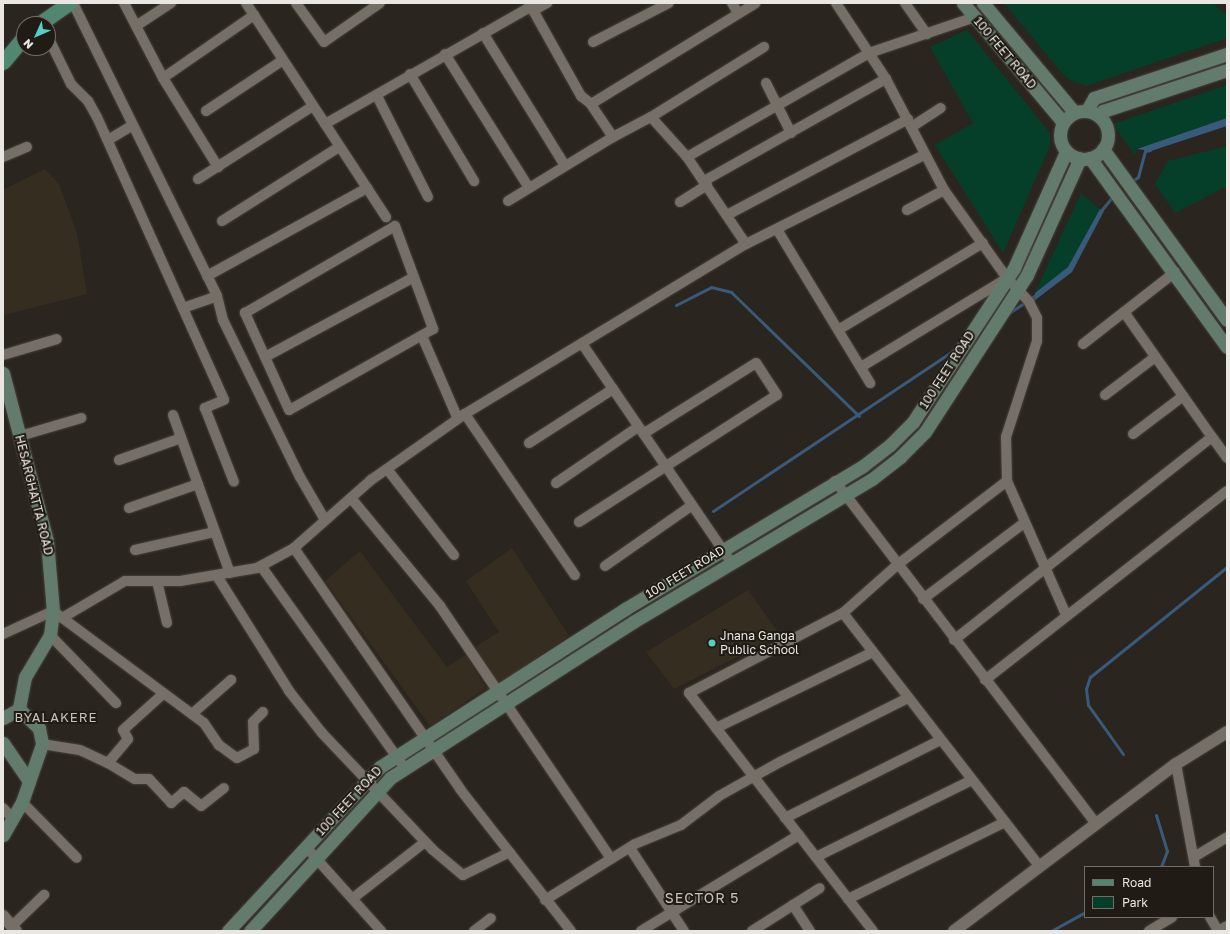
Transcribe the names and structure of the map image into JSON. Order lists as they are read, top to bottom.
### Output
{
  "streets": {
    "main road": ["100 FEET ROAD", "HESARGHATTA ROAD"]
  },
  "districts": ["BYALAKERE", "SECTOR 5"],
  "places": ["Jnana Ganga Public School"],
  "legend": ["Road", "Park"],
  "north": "bottom left"
}
